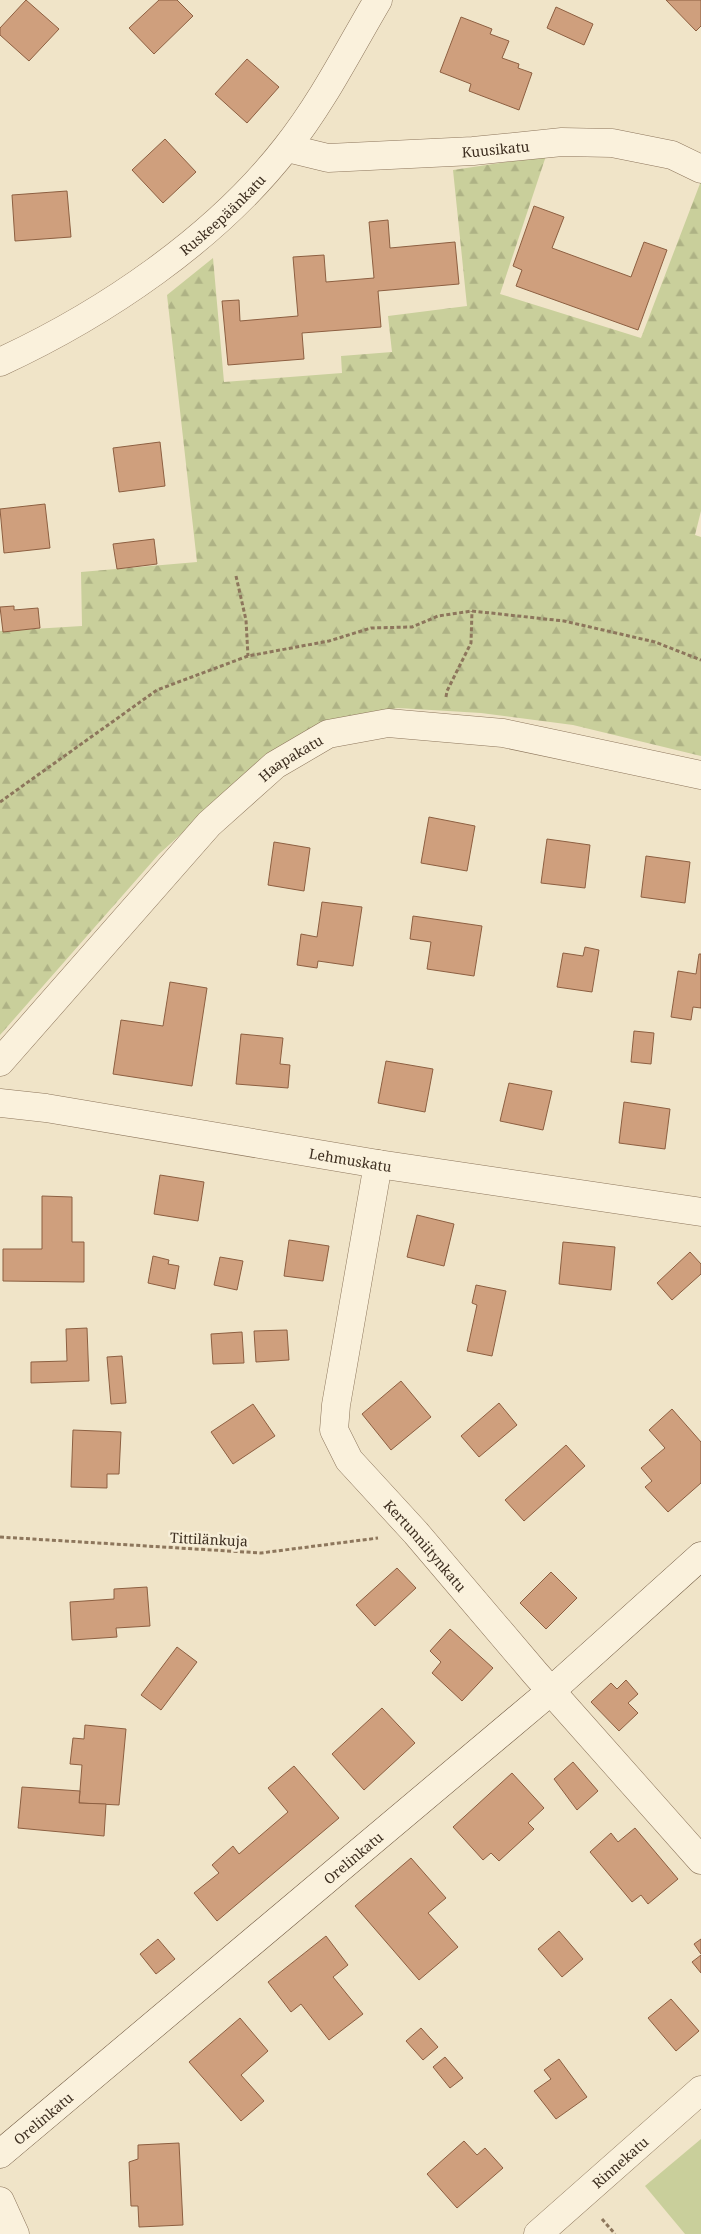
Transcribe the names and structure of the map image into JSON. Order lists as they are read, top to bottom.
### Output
{
  "streets": {
    "street": [
      "Kuusikatu",
      "Ruskeepäänkatu",
      "Haapakatu",
      "Lehmuskatu",
      "Kertunniitynkatu",
      "Orelinkatu",
      "Rinnekatu"
    ],
    "path": ["Tittilänkuja"]
  },
  "crossings": [
    ["Kuusikatu", "Ruskeepäänkatu"],
    ["Lehmuskatu", "Kertunniitynkatu"],
    ["Tittilänkuja", "Kertunniitynkatu"],
    ["Kertunniitynkatu", "Orelinkatu"]
  ]
}
